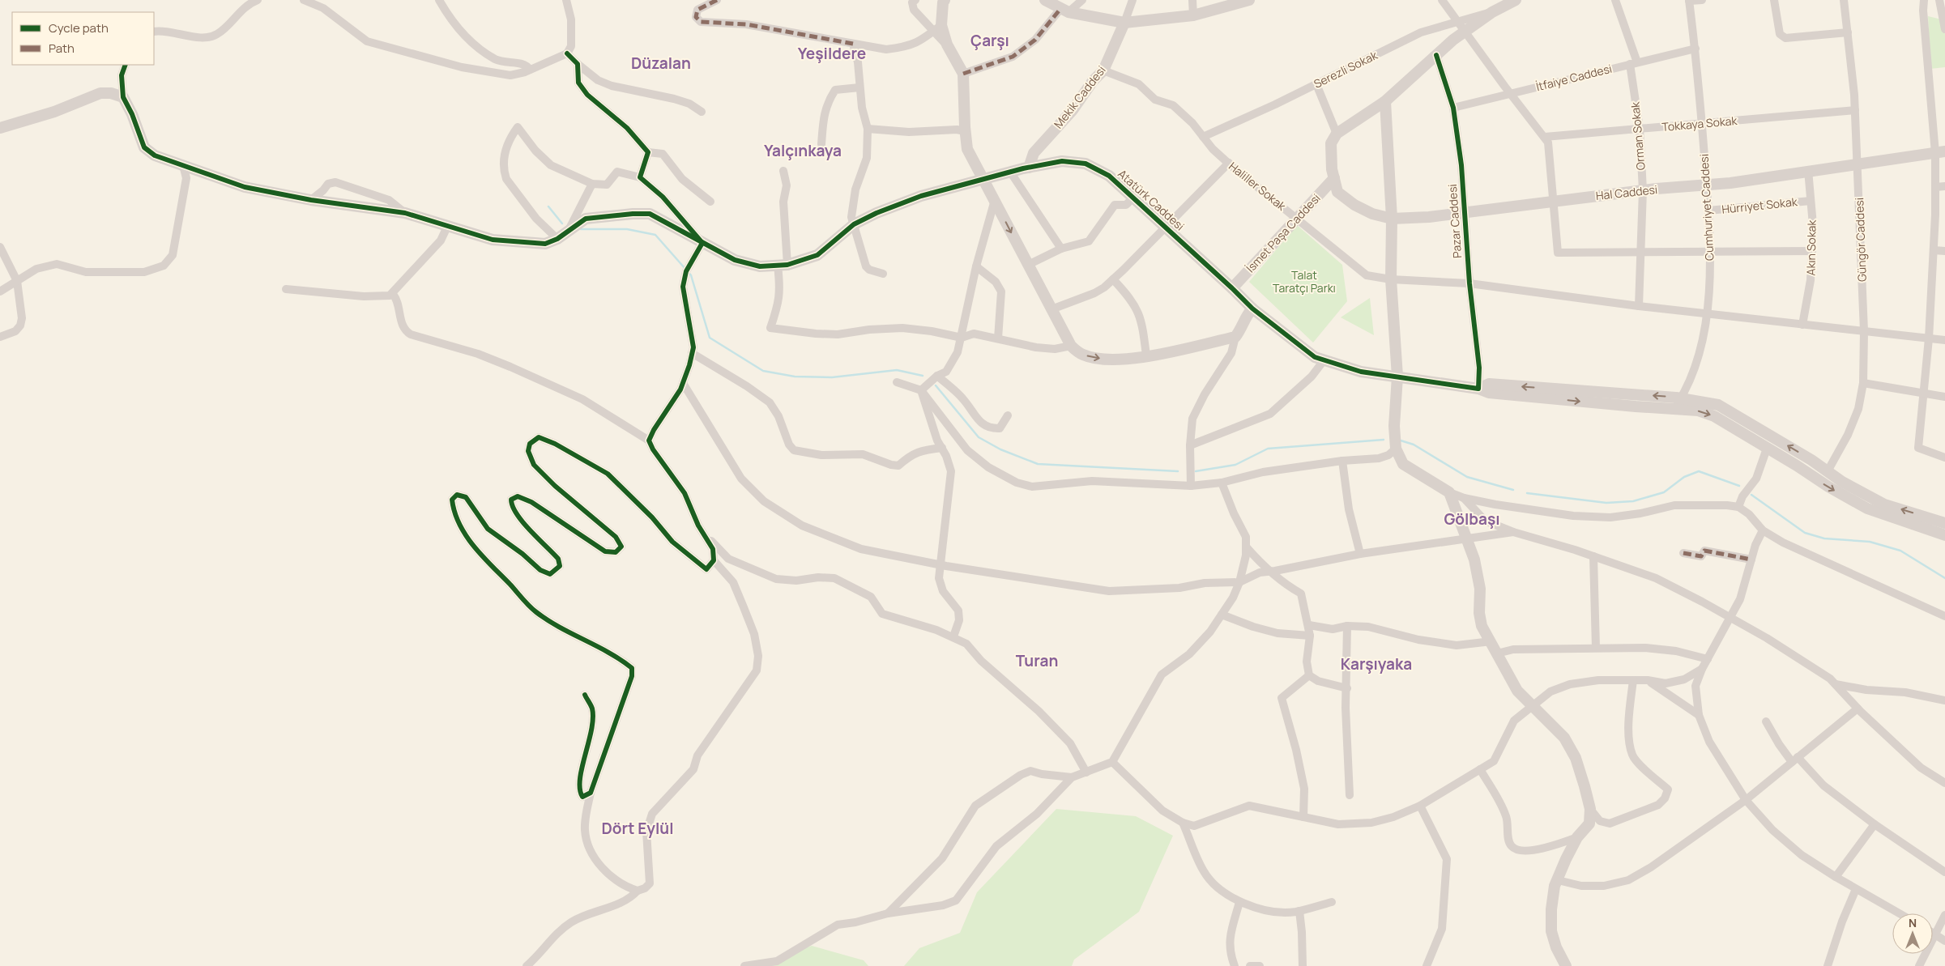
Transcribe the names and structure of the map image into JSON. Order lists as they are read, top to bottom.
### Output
{
  "streets": {
    "street": [
      "Serezli Sokak",
      "İtfaiye Caddesi",
      "Mekik Caddesi",
      "Tokkaya Sokak",
      "Orman Sokak",
      "Haliller Sokak",
      "Hal Caddesi",
      "Atatürk Caddesi",
      "Hürriyet Sokak",
      "Cumhuriyet Caddesi",
      "Pazar Caddesi",
      "İsmet Paşa Caddesi",
      "Güngör Caddesi",
      "Akın Sokak"
    ]
  },
  "crossings": [
    ["Serezli Sokak", "Haliller Sokak"],
    ["İtfaiye Caddesi", "Orman Sokak"],
    ["İtfaiye Caddesi", "Cumhuriyet Caddesi"],
    ["İtfaiye Caddesi", "Pazar Caddesi"],
    ["Mekik Caddesi", "Haliller Sokak"],
    ["Mekik Caddesi", "Atatürk Caddesi"],
    ["Tokkaya Sokak", "Orman Sokak"],
    ["Tokkaya Sokak", "Cumhuriyet Caddesi"],
    ["Tokkaya Sokak", "Güngör Caddesi"],
    ["Orman Sokak", "Haliller Sokak"],
    ["Orman Sokak", "Hal Caddesi"],
    ["Haliller Sokak", "Cumhuriyet Caddesi"],
    ["Haliller Sokak", "Pazar Caddesi"],
    ["Haliller Sokak", "İsmet Paşa Caddesi"],
    ["Haliller Sokak", "Güngör Caddesi"],
    ["Haliller Sokak", "Akın Sokak"],
    ["Hal Caddesi", "Cumhuriyet Caddesi"],
    ["Hal Caddesi", "Pazar Caddesi"],
    ["Hal Caddesi", "İsmet Paşa Caddesi"],
    ["Hal Caddesi", "Güngör Caddesi"],
    ["Hal Caddesi", "Akın Sokak"],
    ["Atatürk Caddesi", "Cumhuriyet Caddesi"],
    ["Atatürk Caddesi", "Pazar Caddesi"],
    ["Atatürk Caddesi", "İsmet Paşa Caddesi"],
    ["Hürriyet Sokak", "Cumhuriyet Caddesi"],
    ["Hürriyet Sokak", "Akın Sokak"]
  ],
  "districts": [
    "Çarşı",
    "Yeşildere",
    "Düzalan",
    "Yalçınkaya",
    "Gölbaşı",
    "Turan",
    "Karşıyaka",
    "Dört Eylül"
  ],
  "parks": ["Talat Taratçı Parkı"],
  "legend": ["Cycle path", "Path"],
  "north": "top"
}
